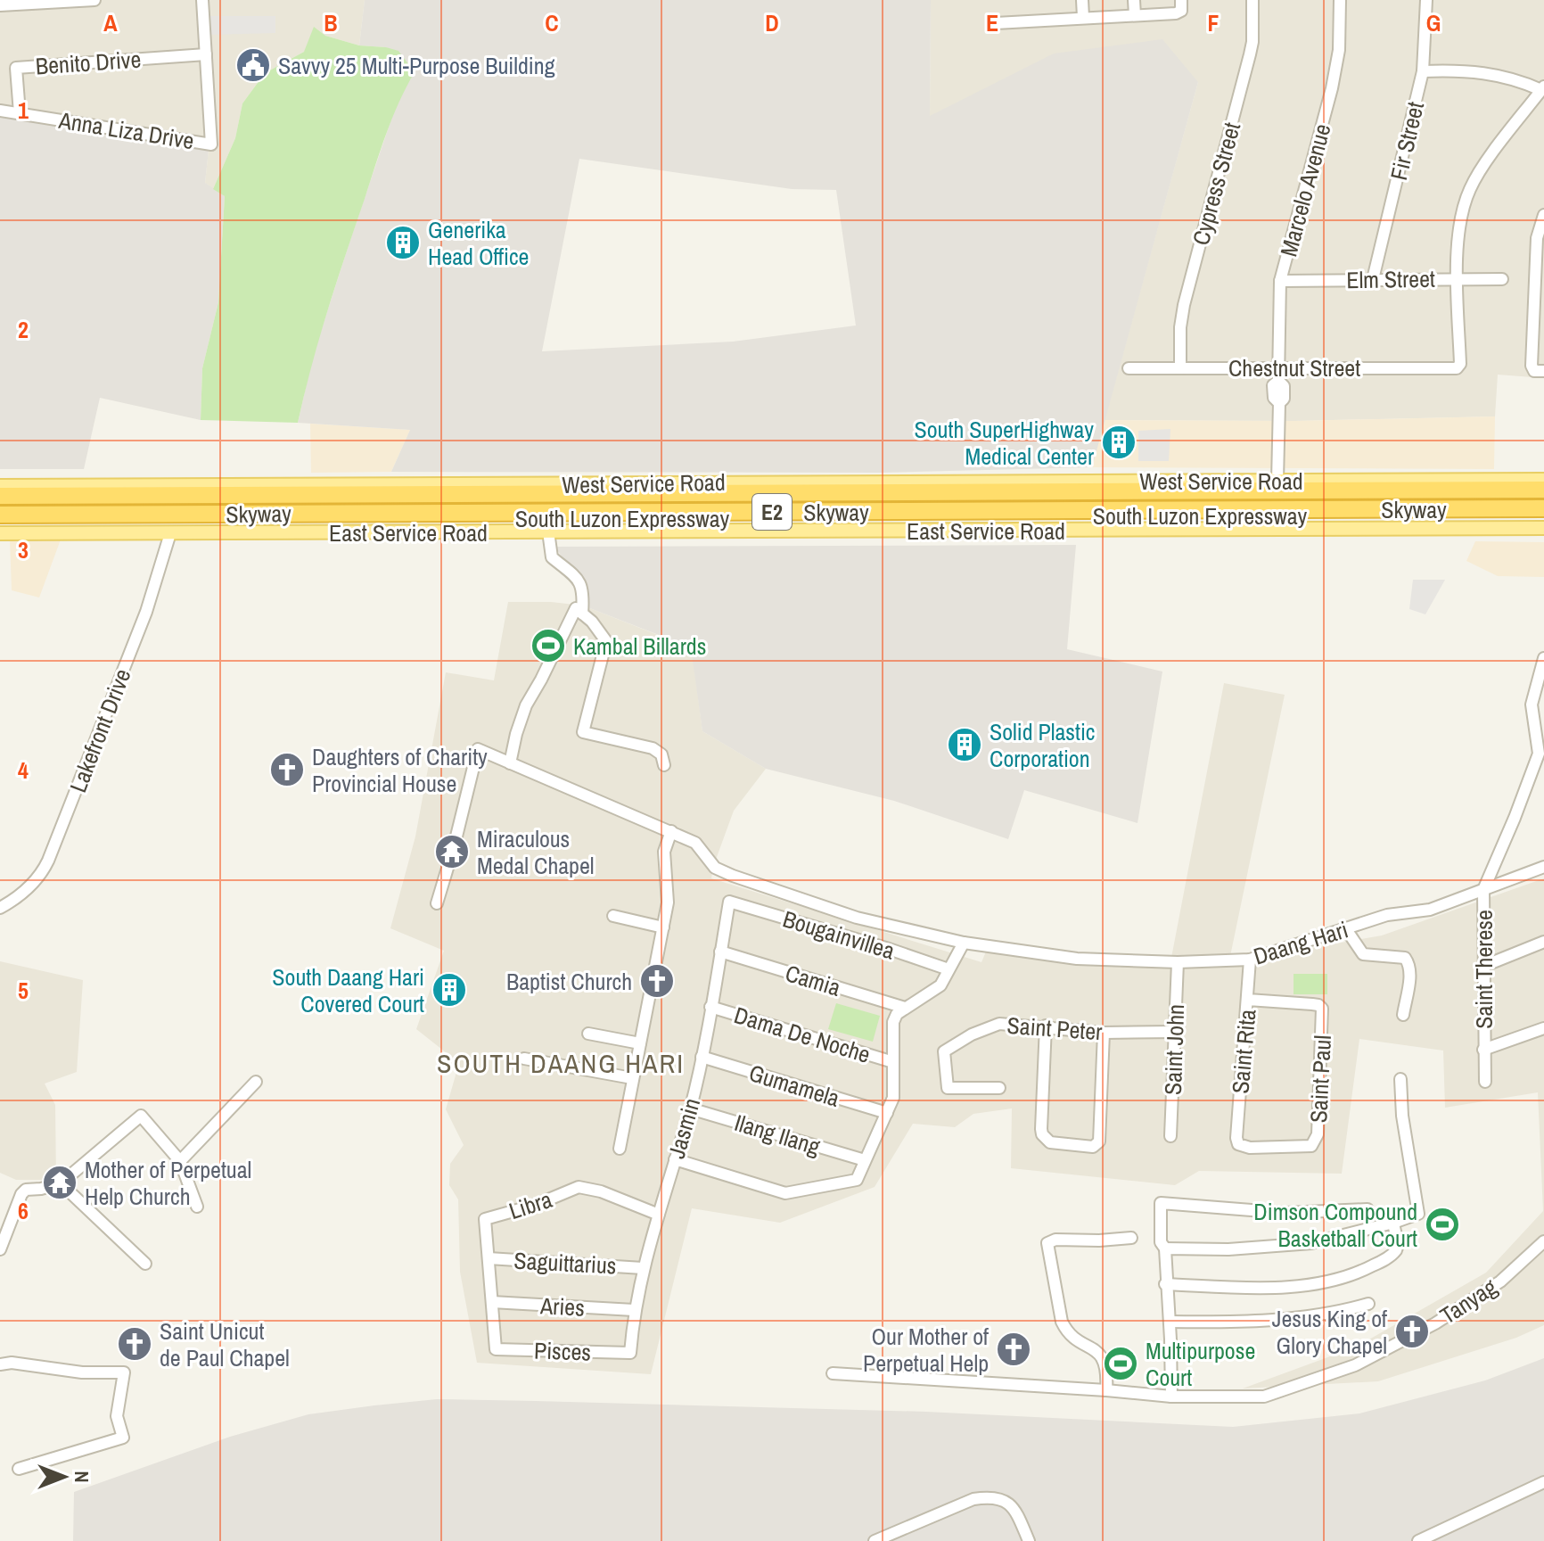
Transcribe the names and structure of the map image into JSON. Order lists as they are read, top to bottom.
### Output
{
  "streets": {
    "highway": ["Skyway", "E2", "South Luzon Expressway"],
    "main road": ["West Service Road", "East Service Road"],
    "street": [
      "Benito Drive",
      "Anna Liza Drive",
      "Fir Street",
      "Cypress Street",
      "Marcelo Avenue",
      "Elm Street",
      "Chestnut Street",
      "Lakefront Drive",
      "Bougainvillea",
      "Daang Hari",
      "Saint Therese",
      "Camia",
      "Saint Peter",
      "Dama De Noche",
      "Saint John",
      "Saint Rita",
      "Saint Paul",
      "Gumamela",
      "Jasmin",
      "Ilang Ilang",
      "Libra",
      "Saguittarius",
      "Tanyag",
      "Aries",
      "Pisces"
    ]
  },
  "crossings": [
    ["Benito Drive", "Anna Liza Drive"],
    ["Fir Street", "Elm Street"],
    ["Cypress Street", "Chestnut Street"],
    ["Marcelo Avenue", "Elm Street"],
    ["Marcelo Avenue", "Chestnut Street"],
    ["Marcelo Avenue", "West Service Road"],
    ["Elm Street", "Chestnut Street"],
    ["East Service Road", "Lakefront Drive"],
    ["Bougainvillea", "Jasmin"],
    ["Daang Hari", "Saint Therese"],
    ["Daang Hari", "Saint John"],
    ["Daang Hari", "Saint Rita"],
    ["Camia", "Jasmin"],
    ["Saint Peter", "Saint John"],
    ["Dama De Noche", "Jasmin"],
    ["Saint Rita", "Saint Paul"],
    ["Gumamela", "Jasmin"],
    ["Jasmin", "Ilang Ilang"],
    ["Jasmin", "Libra"],
    ["Jasmin", "Saguittarius"],
    ["Jasmin", "Aries"],
    ["Jasmin", "Pisces"],
    ["Libra", "Saguittarius"],
    ["Libra", "Aries"],
    ["Libra", "Pisces"]
  ],
  "districts": ["SOUTH DAANG HARI"],
  "places": {
    "public building": ["Savvy 25 Multi-Purpose Building"],
    "building": [
      "Generika Head Office",
      "South SuperHighway Medical Center",
      "Solid Plastic Corporation",
      "South Daang Hari Covered Court"
    ],
    "sports": ["Kambal Billards", "Dimson Compound Basketball Court", "Multipurpose Court"],
    "church": [
      "Daughters of Charity Provincial House",
      "Baptist Church",
      "Jesus King of Glory Chapel",
      "Saint Unicut de Paul Chapel",
      "Our Mother of Perpetual Help"
    ],
    "temple": ["Miraculous Medal Chapel", "Mother of Perpetual Help Church"]
  },
  "north": "right",
  "grid": {
    "columns": [
      "A",
      "B",
      "C",
      "D",
      "E",
      "F",
      "G"
    ],
    "rows": [
      "1",
      "2",
      "3",
      "4",
      "5",
      "6"
    ]
  }
}
